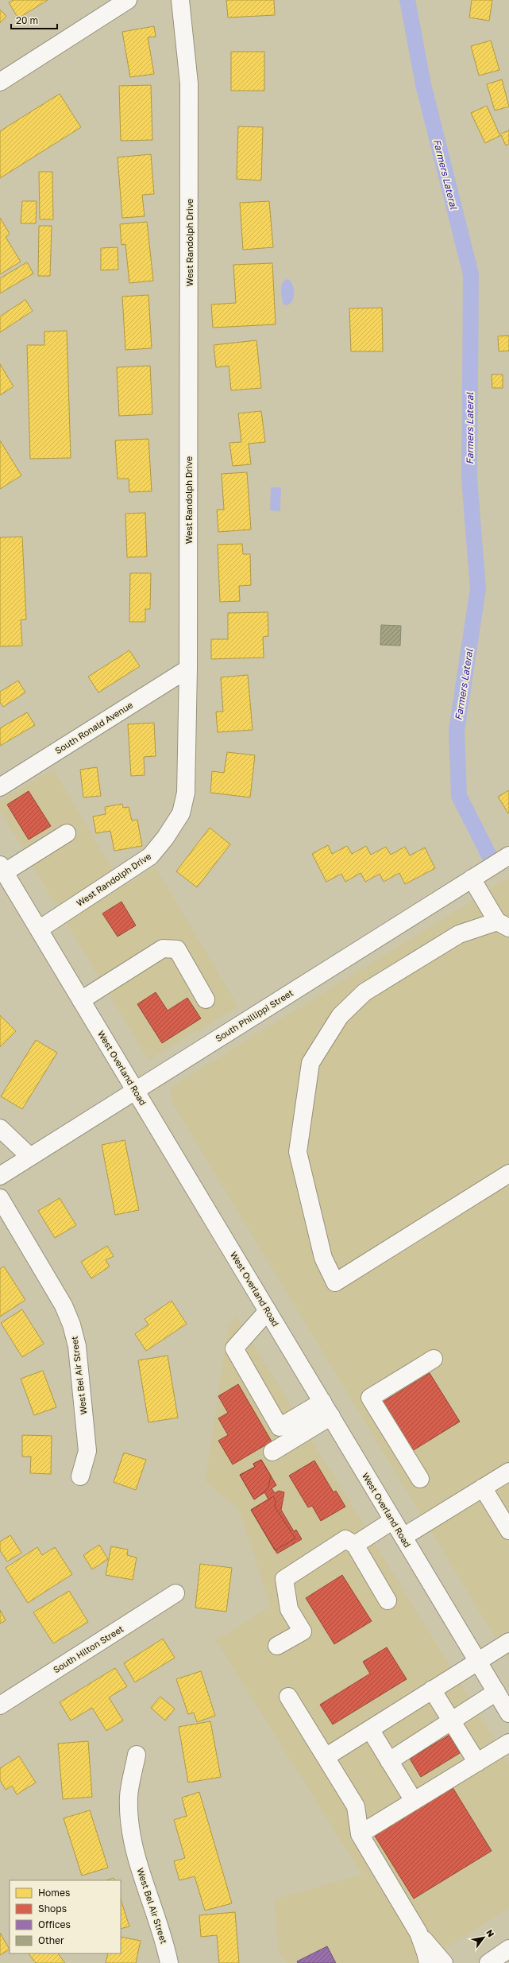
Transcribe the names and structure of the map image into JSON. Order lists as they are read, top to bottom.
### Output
{
  "streets": {
    "street": [
      "West Randolph Drive",
      "South Ronald Avenue",
      "South Phillippi Street",
      "West Overland Road",
      "West Bel Air Street",
      "South Hilton Street"
    ]
  },
  "crossings": [
    ["West Randolph Drive", "South Ronald Avenue"],
    ["West Randolph Drive", "West Overland Road"],
    ["South Phillippi Street", "West Overland Road"]
  ],
  "water": ["Farmers Lateral"],
  "legend": [
    "Homes",
    "Shops",
    "Offices",
    "Other"
  ],
  "scale_bar": "20 m",
  "north": "top right"
}
